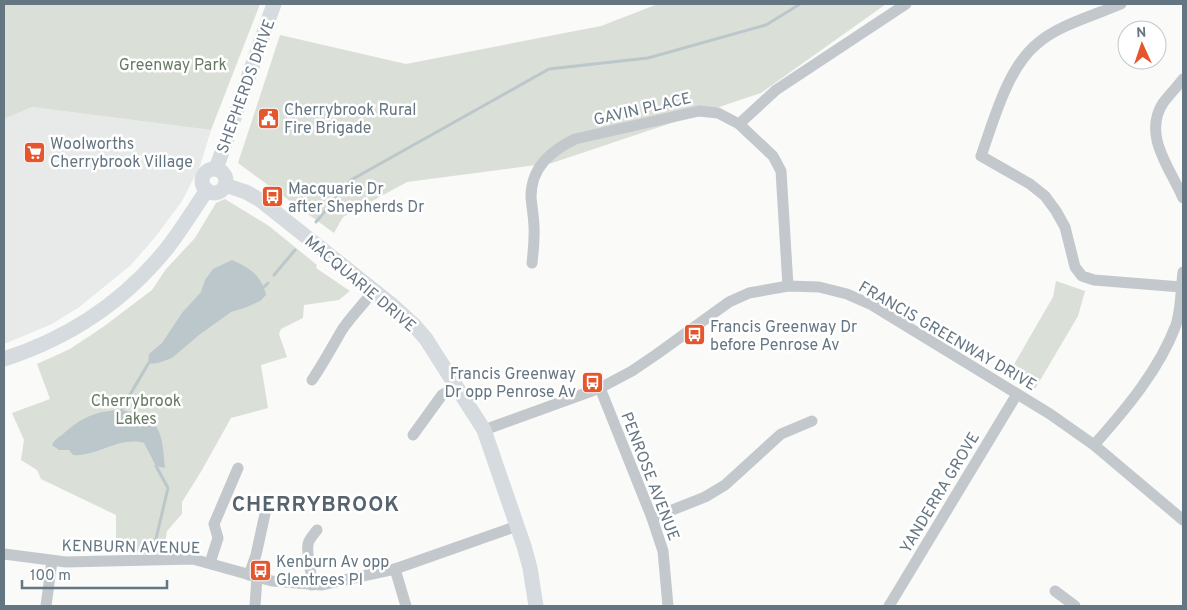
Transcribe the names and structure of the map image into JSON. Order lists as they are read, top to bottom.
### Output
{
  "streets": {
    "main road": ["SHEPHERDS DRIVE", "MACQUARIE DRIVE"],
    "street": [
      "GAVIN PLACE",
      "FRANCIS GREENWAY DRIVE",
      "PENROSE AVENUE",
      "YANDERRA GROVE",
      "KENBURN AVENUE"
    ]
  },
  "crossings": [
    ["SHEPHERDS DRIVE", "MACQUARIE DRIVE"],
    ["GAVIN PLACE", "FRANCIS GREENWAY DRIVE"],
    ["MACQUARIE DRIVE", "FRANCIS GREENWAY DRIVE"],
    ["MACQUARIE DRIVE", "KENBURN AVENUE"],
    ["FRANCIS GREENWAY DRIVE", "PENROSE AVENUE"],
    ["FRANCIS GREENWAY DRIVE", "YANDERRA GROVE"]
  ],
  "districts": ["CHERRYBROOK"],
  "parks": ["Greenway Park", "Cherrybrook Lakes"],
  "places": {
    "public building": ["Cherrybrook Rural Fire Brigade"],
    "supermarket": ["Woolworths Cherrybrook Village"],
    "bus stop": [
      "Macquarie Dr after Shepherds Dr",
      "Francis Greenway Dr before Penrose Av",
      "Francis Greenway Dr opp Penrose Av",
      "Kenburn Av opp Glentrees Pl"
    ]
  },
  "scale_bar": "100 m",
  "north": "top"
}
